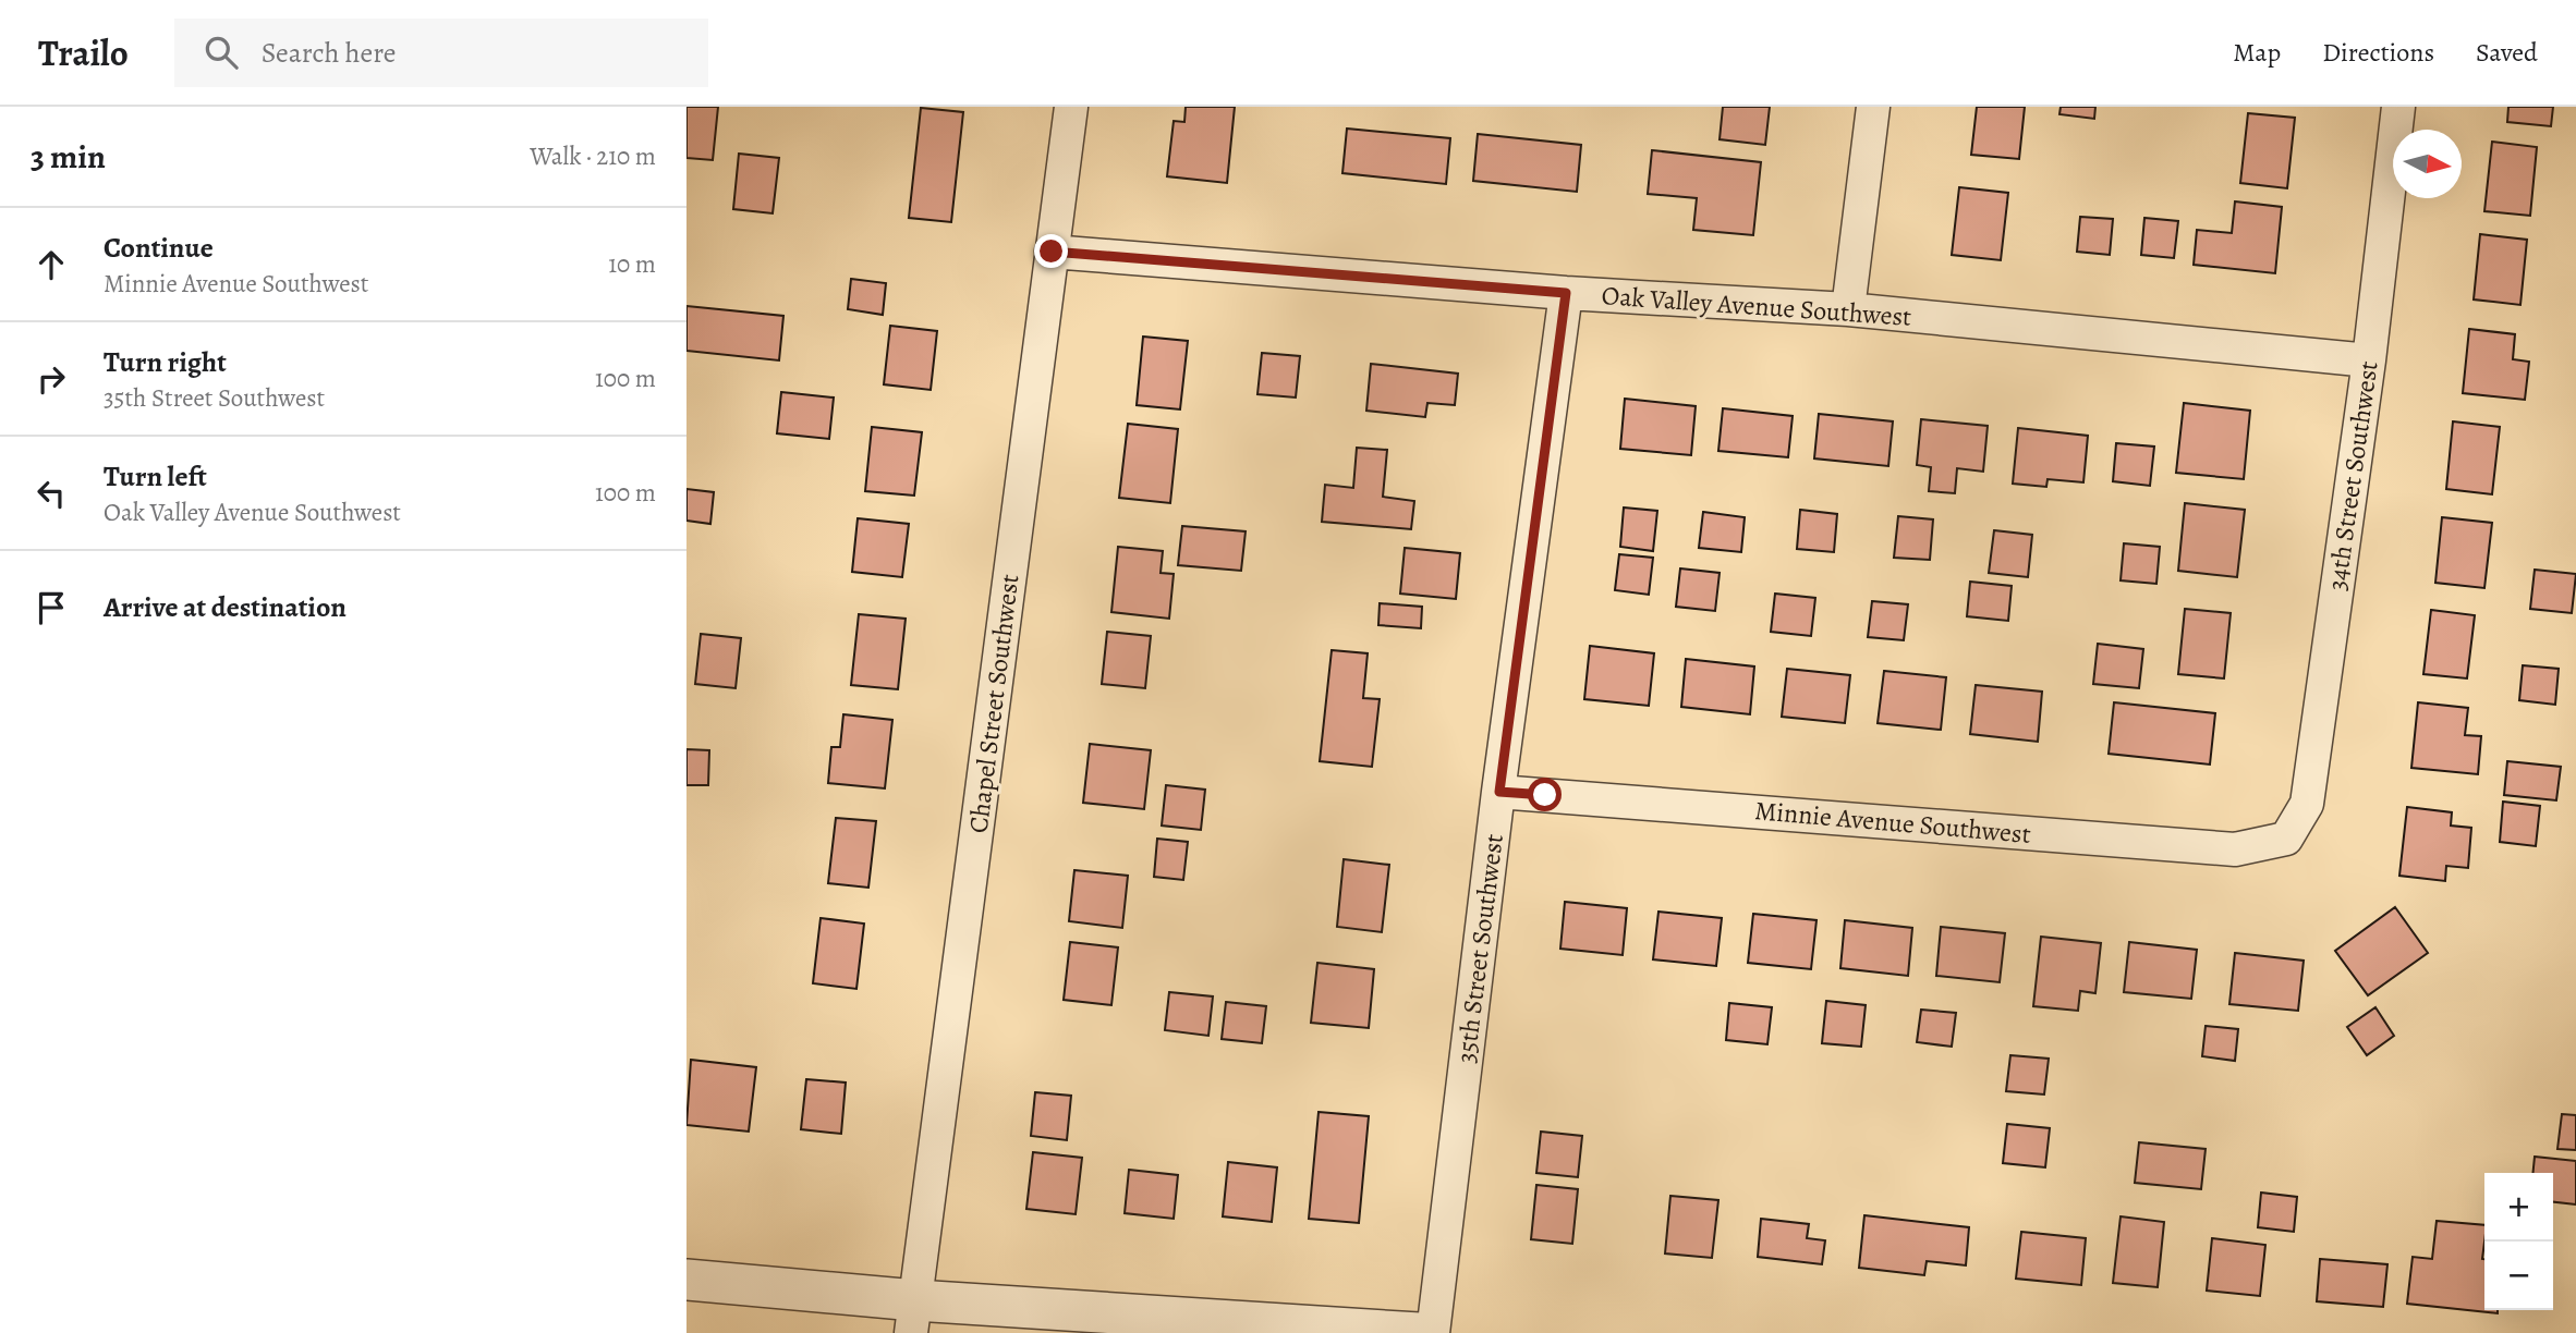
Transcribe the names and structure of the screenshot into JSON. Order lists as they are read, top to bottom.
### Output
{
  "streets": {
    "street": [
      "Oak Valley Avenue Southwest",
      "34th Street Southwest",
      "Chapel Street Southwest",
      "Minnie Avenue Southwest",
      "35th Street Southwest"
    ]
  },
  "crossings": [
    ["Oak Valley Avenue Southwest", "34th Street Southwest"],
    ["Oak Valley Avenue Southwest", "Chapel Street Southwest"],
    ["Oak Valley Avenue Southwest", "35th Street Southwest"],
    ["34th Street Southwest", "Minnie Avenue Southwest"],
    ["Minnie Avenue Southwest", "35th Street Southwest"]
  ],
  "north": "right",
  "page": {
    "header": "Trailo",
    "search": "Search here",
    "nav": ["Map", "Directions", "Saved"],
    "heading": ["3 min", "Walk · 210 m"],
    "list": [
      ["Continue", "Minnie Avenue Southwest", "10 m"],
      ["Turn right", "35th Street Southwest", "100 m"],
      ["Turn left", "Oak Valley Avenue Southwest", "100 m"],
      "Arrive at destination"
    ],
    "map_buttons": ["+", "−"]
  }
}
